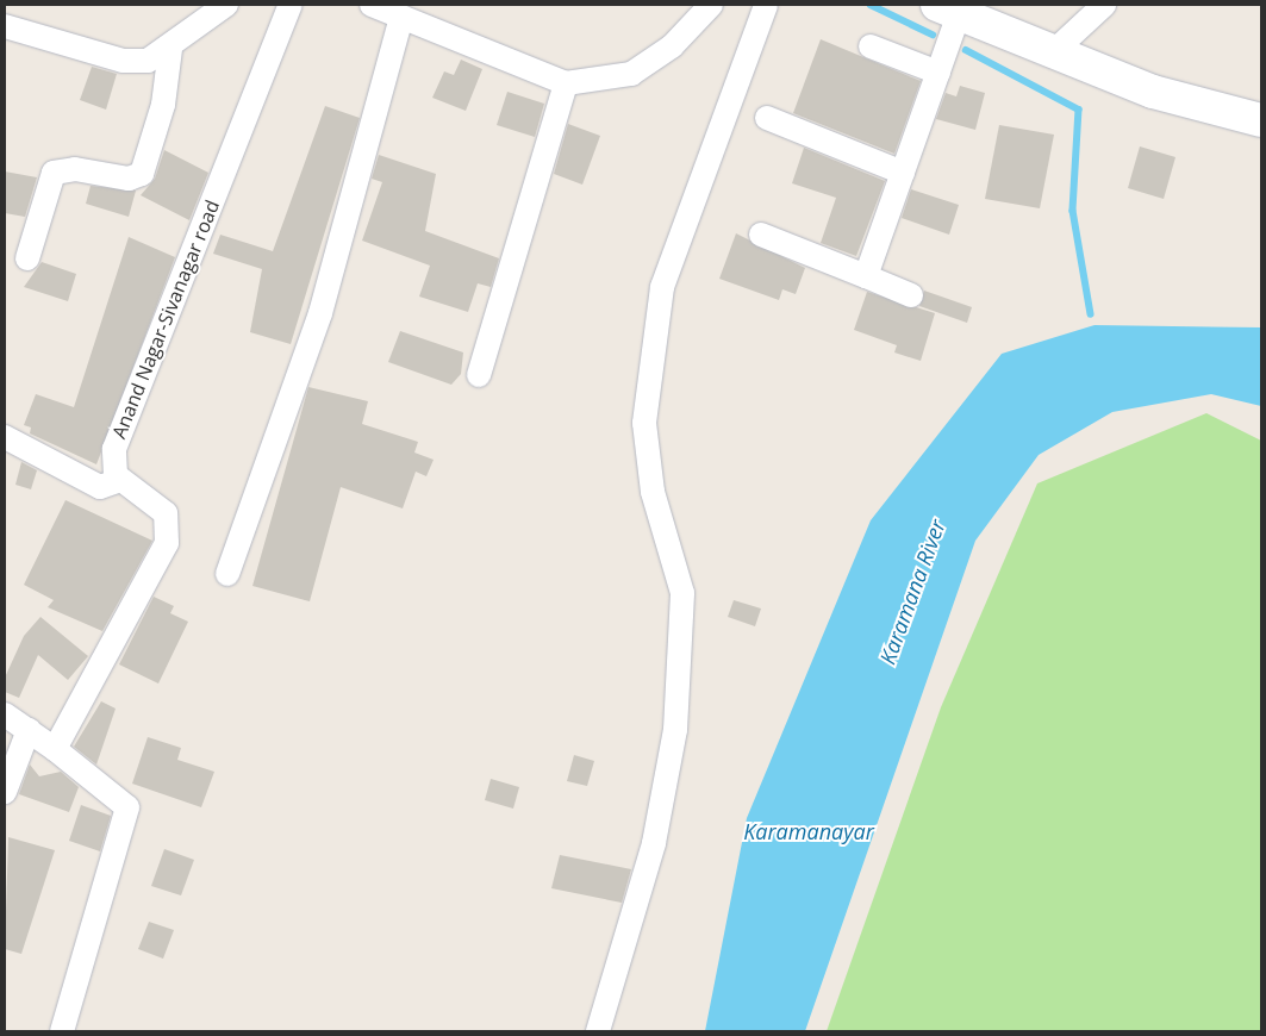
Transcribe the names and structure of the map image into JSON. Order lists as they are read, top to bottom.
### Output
{
  "streets": {
    "street": ["Anand Nagar-Sivanagar road"]
  },
  "water": ["Karamana River", "Karamanayar"]
}
